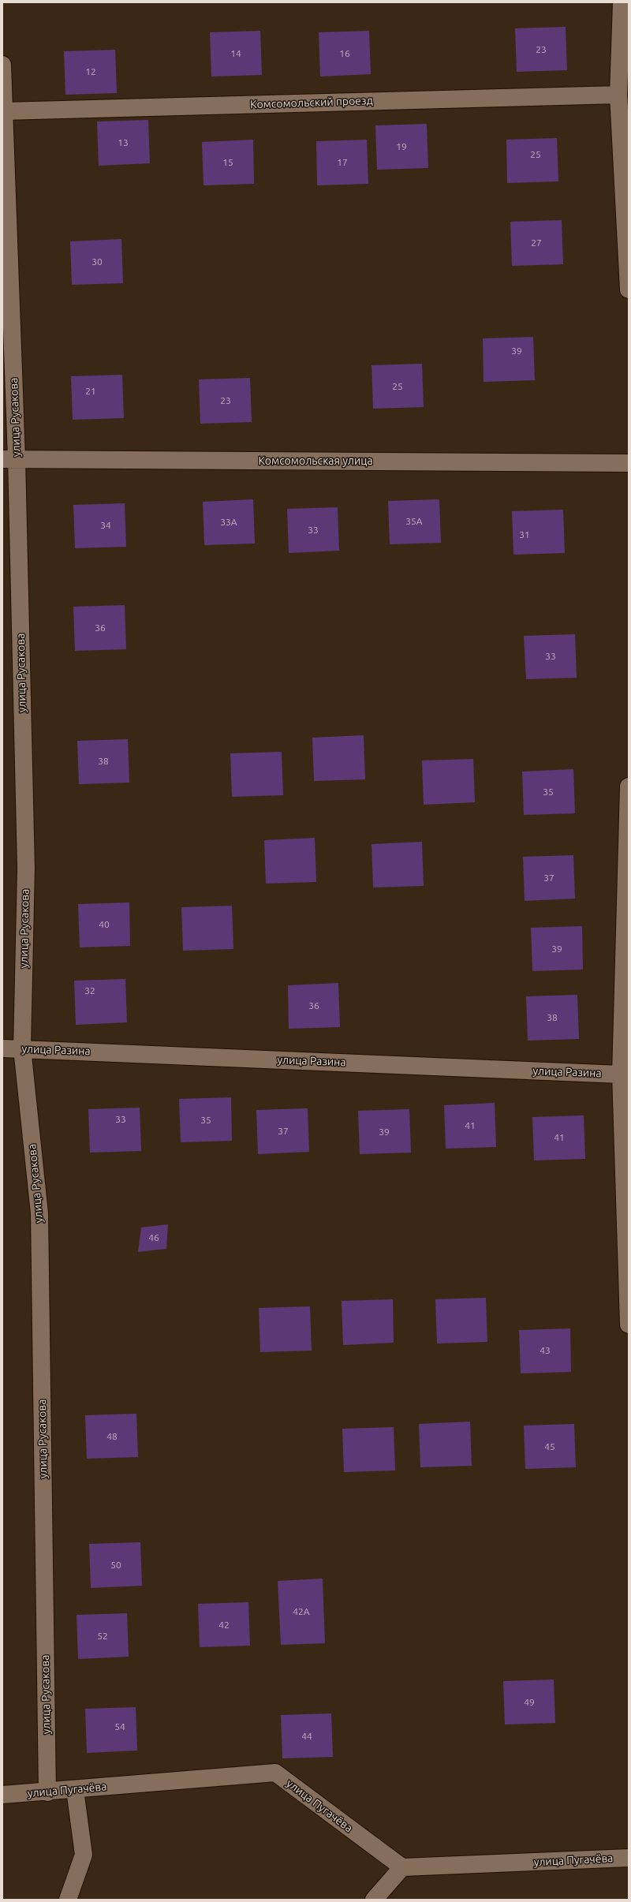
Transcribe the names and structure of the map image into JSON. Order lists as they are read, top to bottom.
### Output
{
  "streets": {
    "street": [
      "Комсомольский проезд",
      "улица Русакова",
      "Комсомольская улица",
      "улица Разина",
      "улица Пугачёва"
    ]
  },
  "crossings": [
    ["Комсомольский проезд", "улица Русакова"],
    ["улица Русакова", "Комсомольская улица"],
    ["улица Русакова", "улица Разина"],
    ["улица Русакова", "улица Пугачёва"]
  ],
  "house_numbers": [
    "23",
    "14",
    "16",
    "12",
    "13",
    "19",
    "25",
    "15",
    "17",
    "27",
    "30",
    "39",
    "25",
    "21",
    "23",
    "35А",
    "33А",
    "34",
    "33",
    "31",
    "36",
    "33",
    "38",
    "35",
    "37",
    "40",
    "39",
    "32",
    "36",
    "38",
    "33",
    "35",
    "41",
    "37",
    "39",
    "41",
    "46",
    "43",
    "48",
    "45",
    "50",
    "42А",
    "42",
    "52",
    "49",
    "54",
    "44"
  ]
}
